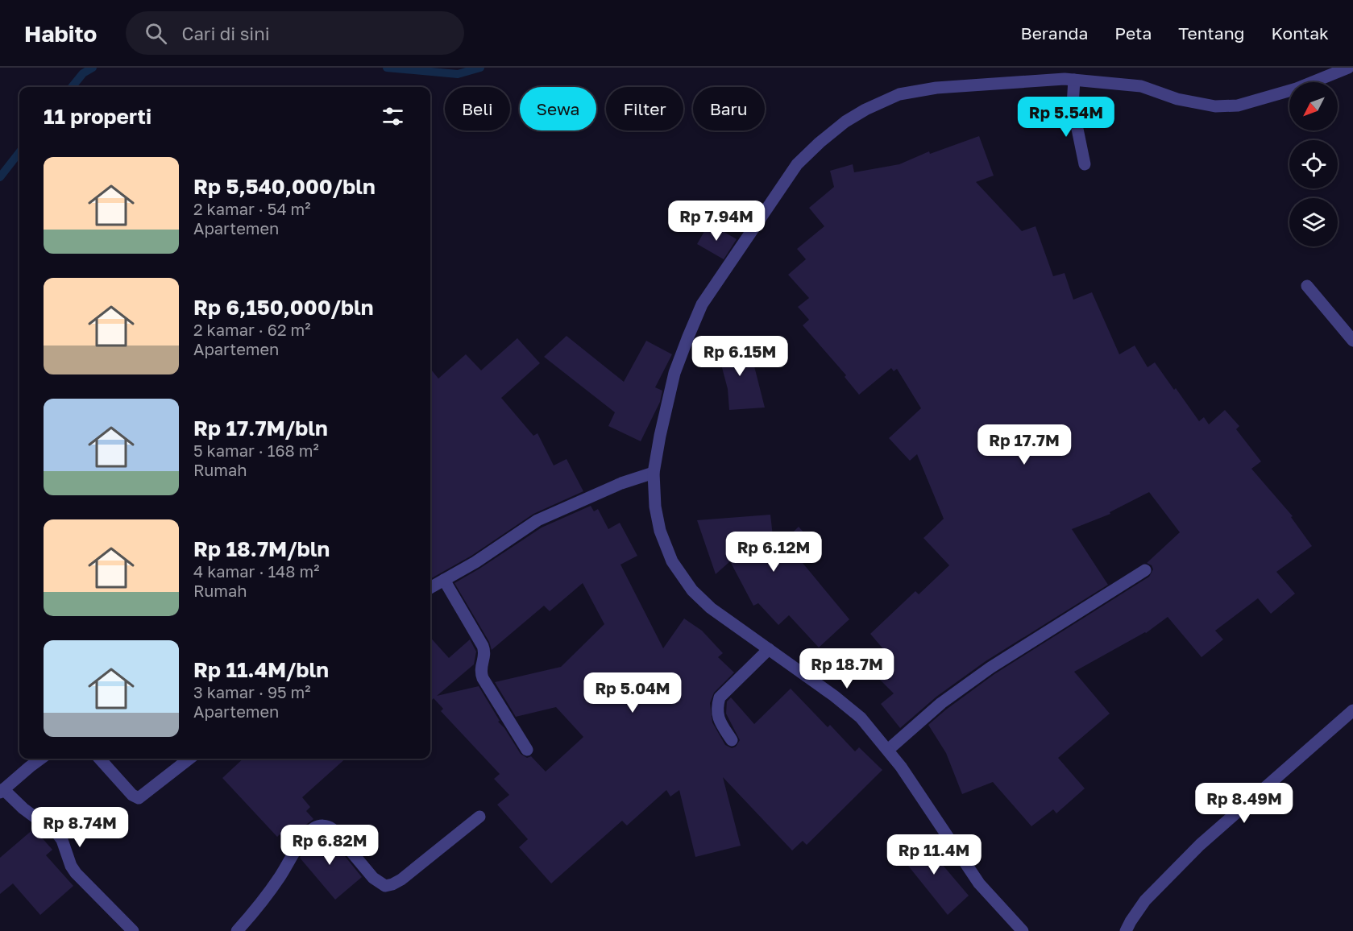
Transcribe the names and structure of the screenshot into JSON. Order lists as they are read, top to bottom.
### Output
{
  "north": "bottom left",
  "page": {
    "header": "Habito",
    "search": "Cari di sini",
    "nav": [
      "Beranda",
      "Peta",
      "Tentang",
      "Kontak"
    ],
    "chip": [
      "Beli",
      "Sewa",
      "Filter",
      "Baru"
    ],
    "heading": "11 properti",
    "price": [
      "Rp 5.54M",
      "Rp 7.94M",
      "Rp 6.15M",
      "Rp 17.7M",
      "Rp 6.12M",
      "Rp 18.7M",
      "Rp 5.04M",
      "Rp 8.49M",
      "Rp 8.74M",
      "Rp 6.82M",
      "Rp 11.4M"
    ],
    "list": [
      {
        "name": "Rp 5,540,000/bln",
        "note": "2 kamar · 54 m² · Apartemen"
      },
      {
        "name": "Rp 6,150,000/bln",
        "note": "2 kamar · 62 m² · Apartemen"
      },
      {
        "name": "Rp 17.7M/bln",
        "note": "5 kamar · 168 m² · Rumah"
      },
      {
        "name": "Rp 18.7M/bln",
        "note": "4 kamar · 148 m² · Rumah"
      },
      {
        "name": "Rp 11.4M/bln",
        "note": "3 kamar · 95 m² · Apartemen"
      }
    ]
  }
}
